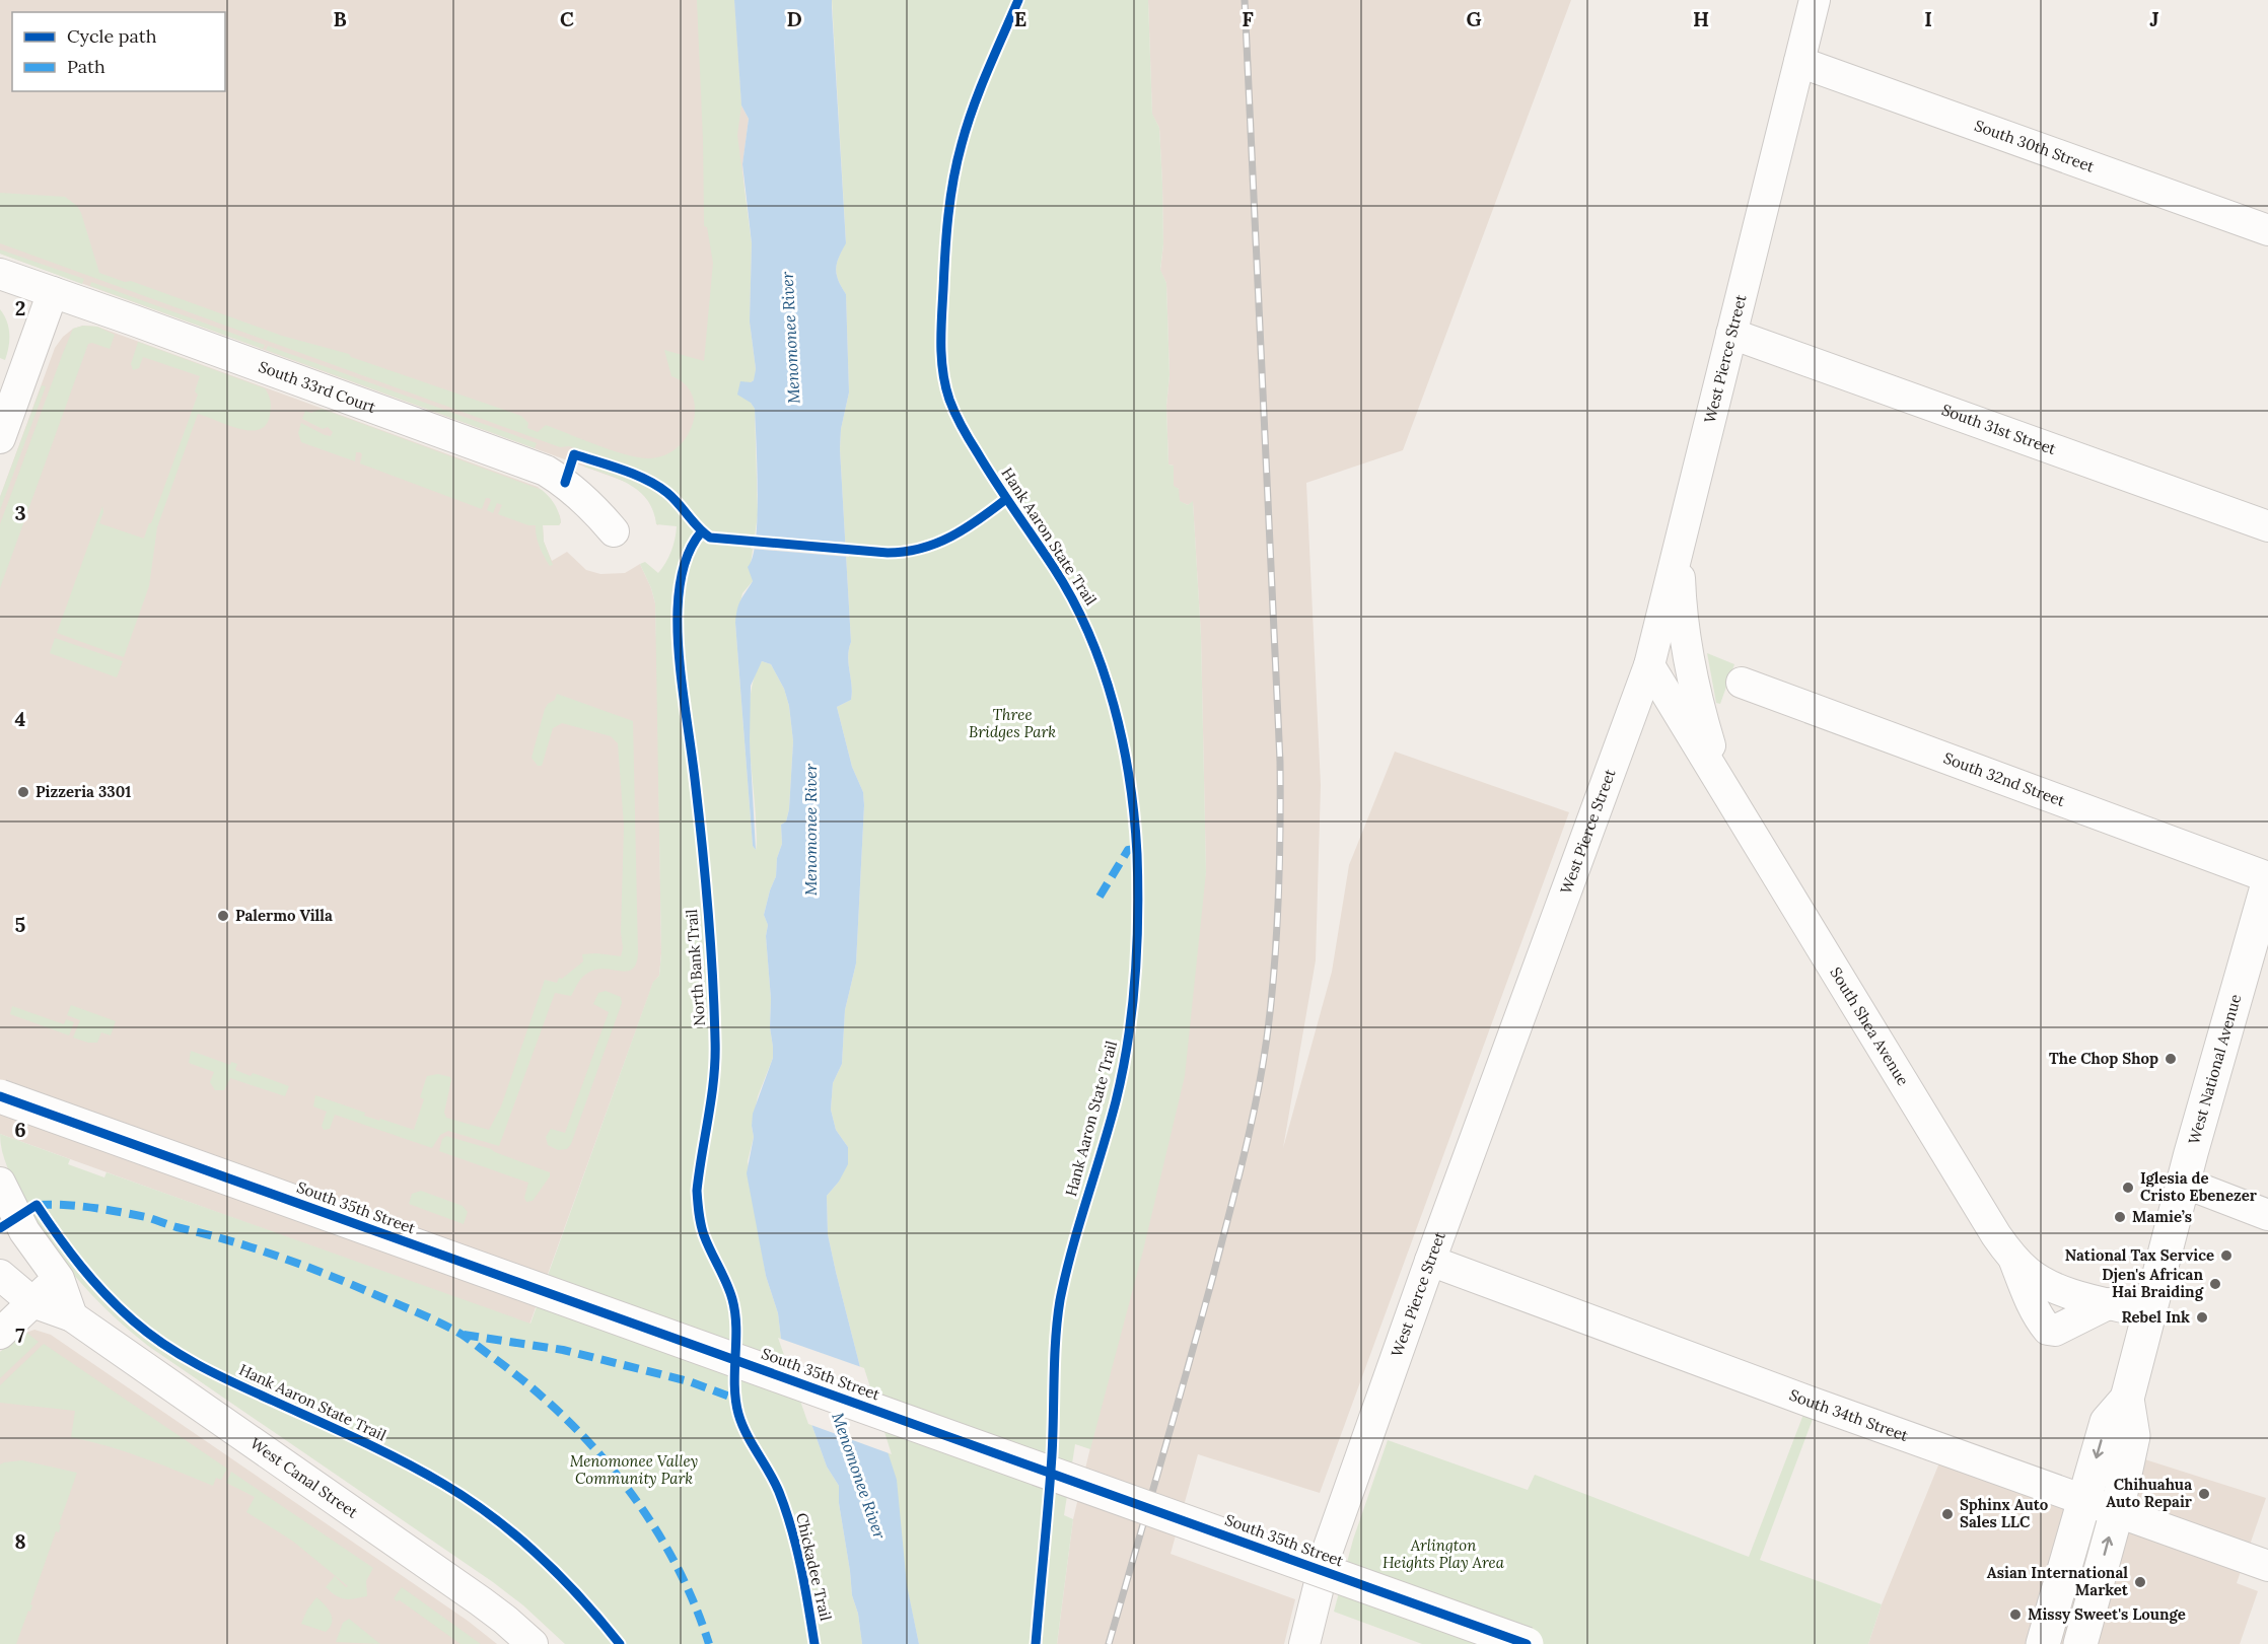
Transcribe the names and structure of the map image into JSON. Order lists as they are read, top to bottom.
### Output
{
  "streets": {
    "main road": ["West National Avenue", "South 35th Street"],
    "street": [
      "South 30th Street",
      "West Pierce Street",
      "South 33rd Court",
      "South 31st Street",
      "South 32nd Street",
      "South Shea Avenue",
      "South 34th Street",
      "West Canal Street"
    ],
    "cycle path": ["Hank Aaron State Trail", "North Bank Trail"]
  },
  "crossings": [
    ["South 30th Street", "West Pierce Street"],
    ["West Pierce Street", "South 31st Street"],
    ["West Pierce Street", "South Shea Avenue"],
    ["West Pierce Street", "South 34th Street"],
    ["South Shea Avenue", "West National Avenue"],
    ["West National Avenue", "South 34th Street"]
  ],
  "water": ["Menomonee River"],
  "parks": ["Three Bridges Park", "Menomonee Valley Community Park", "Arlington Heights Play Area"],
  "places": [
    "Pizzeria 3301",
    "Palermo Villa",
    "The Chop Shop",
    "Iglesia de Cristo Ebenezer",
    "Mamie’s",
    "National Tax Service",
    "Djen's African Hai Braiding",
    "Rebel Ink",
    "Chihuahua Auto Repair",
    "Sphinx Auto Sales LLC",
    "Asian International Market",
    "Missy Sweet's Lounge"
  ],
  "legend": ["Cycle path", "Path"],
  "grid": {
    "columns": [
      "B",
      "C",
      "D",
      "E",
      "F",
      "G",
      "H",
      "I",
      "J"
    ],
    "rows": [
      "2",
      "3",
      "4",
      "5",
      "6",
      "7",
      "8"
    ]
  }
}
